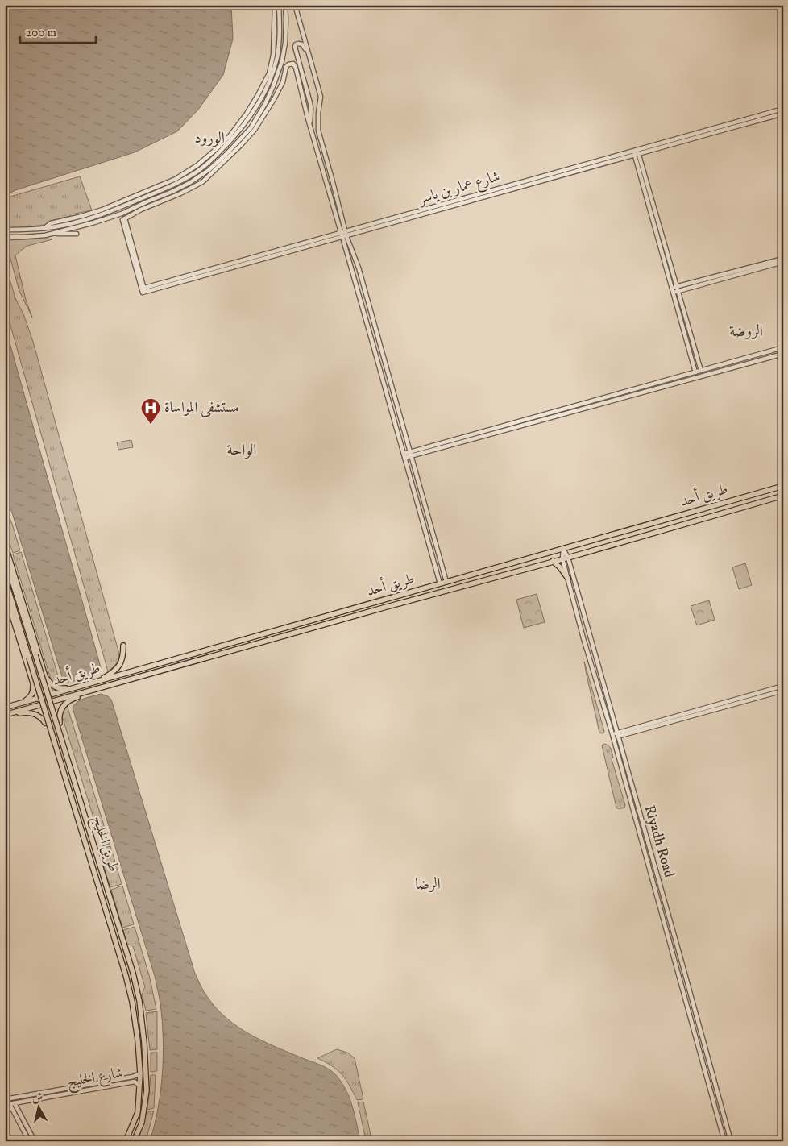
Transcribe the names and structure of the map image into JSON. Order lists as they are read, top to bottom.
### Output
{
  "streets": {
    "main road": ["طريق أحد", "طريق الخليج"],
    "street": ["شارع عمار بن ياسر", "Riyadh Road", "شارع الخليج"]
  },
  "crossings": [
    ["طريق أحد", "Riyadh Road"],
    ["طريق الخليج", "شارع الخليج"]
  ],
  "districts": [
    "الورود",
    "الروضة",
    "الواحة",
    "الرضا"
  ],
  "places": {
    "hospital": ["مستشفى المواساة"]
  },
  "scale_bar": "200 m",
  "north": "top"
}
